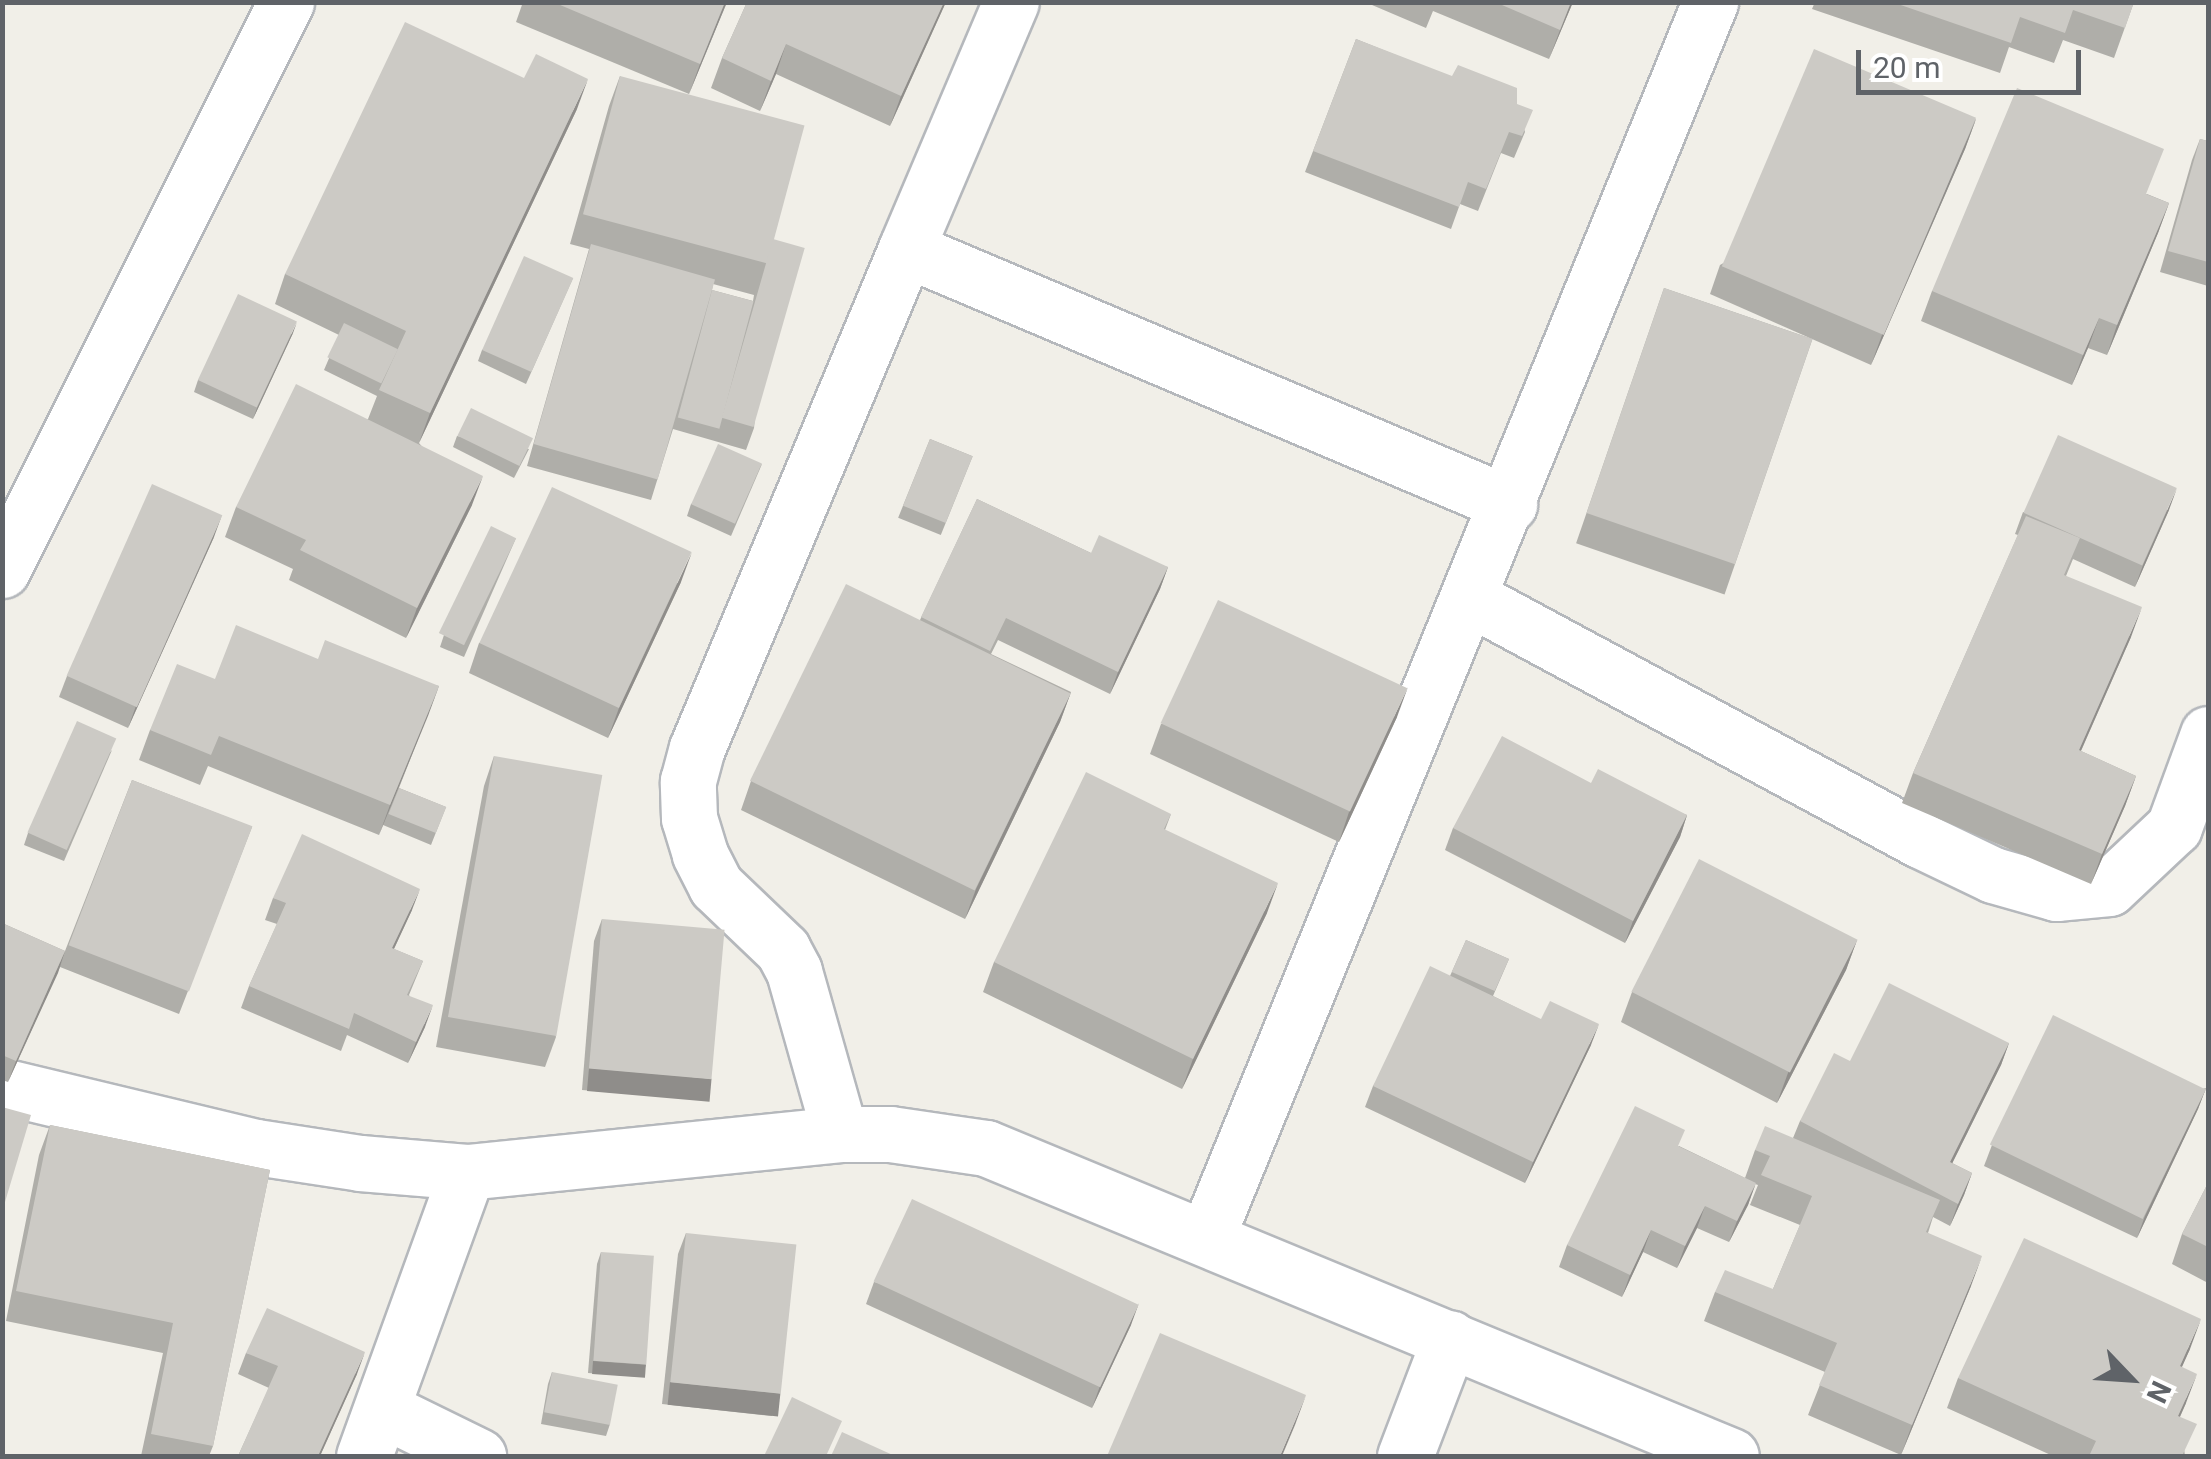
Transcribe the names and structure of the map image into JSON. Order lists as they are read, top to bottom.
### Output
{
  "scale_bar": "20 m",
  "north": "bottom right"
}
